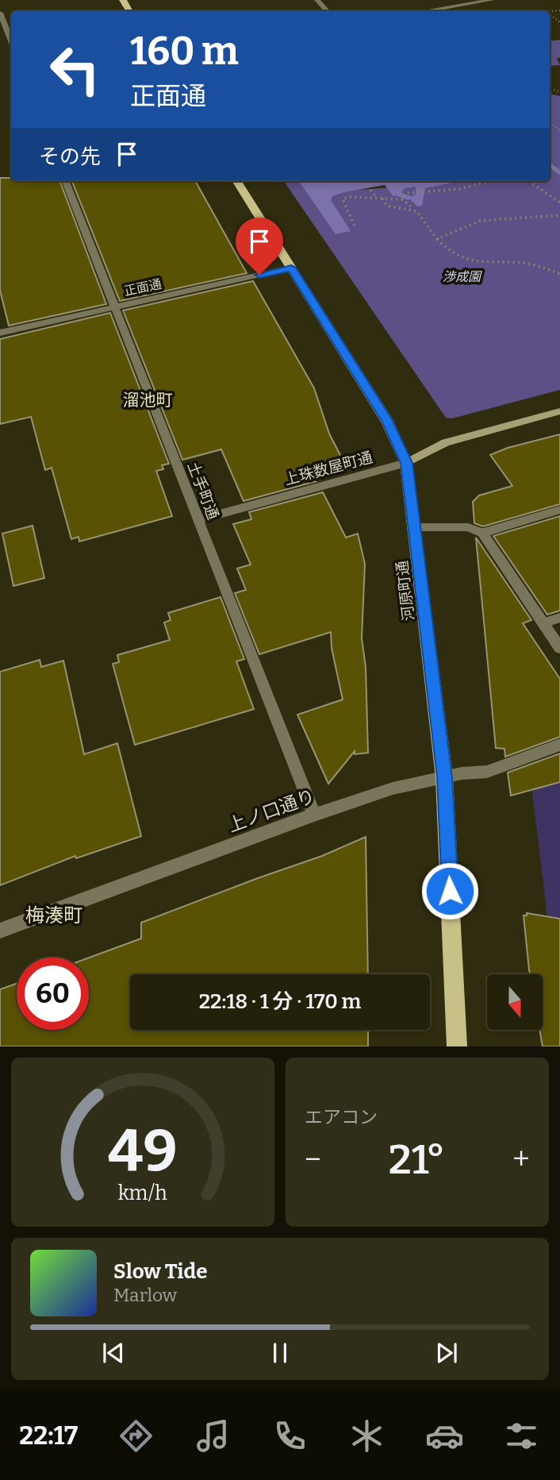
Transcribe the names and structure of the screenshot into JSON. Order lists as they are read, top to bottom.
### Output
{
  "streets": {
    "main road": ["河原町通"],
    "street": [
      "正面通",
      "上珠数屋町通",
      "土手町通",
      "上ノ口通り"
    ]
  },
  "crossings": [
    ["正面通", "土手町通"],
    ["正面通", "河原町通"],
    ["上珠数屋町通", "土手町通"],
    ["上珠数屋町通", "河原町通"],
    ["土手町通", "上ノ口通り"],
    ["河原町通", "上ノ口通り"]
  ],
  "districts": ["溜池町", "梅湊町"],
  "parks": ["渉成園"],
  "north": "bottom",
  "page": {
    "turn": ["160 m", "正面通"],
    "then": "その先",
    "limit": "60",
    "trip": "22:18 · 1 分 · 170 m",
    "tile": "エアコン",
    "heat": ["−", "21°", "+"],
    "song": ["Slow Tide", "Marlow"],
    "tabs": "22:17",
    "gauge": ["49", "km/h"]
  }
}
